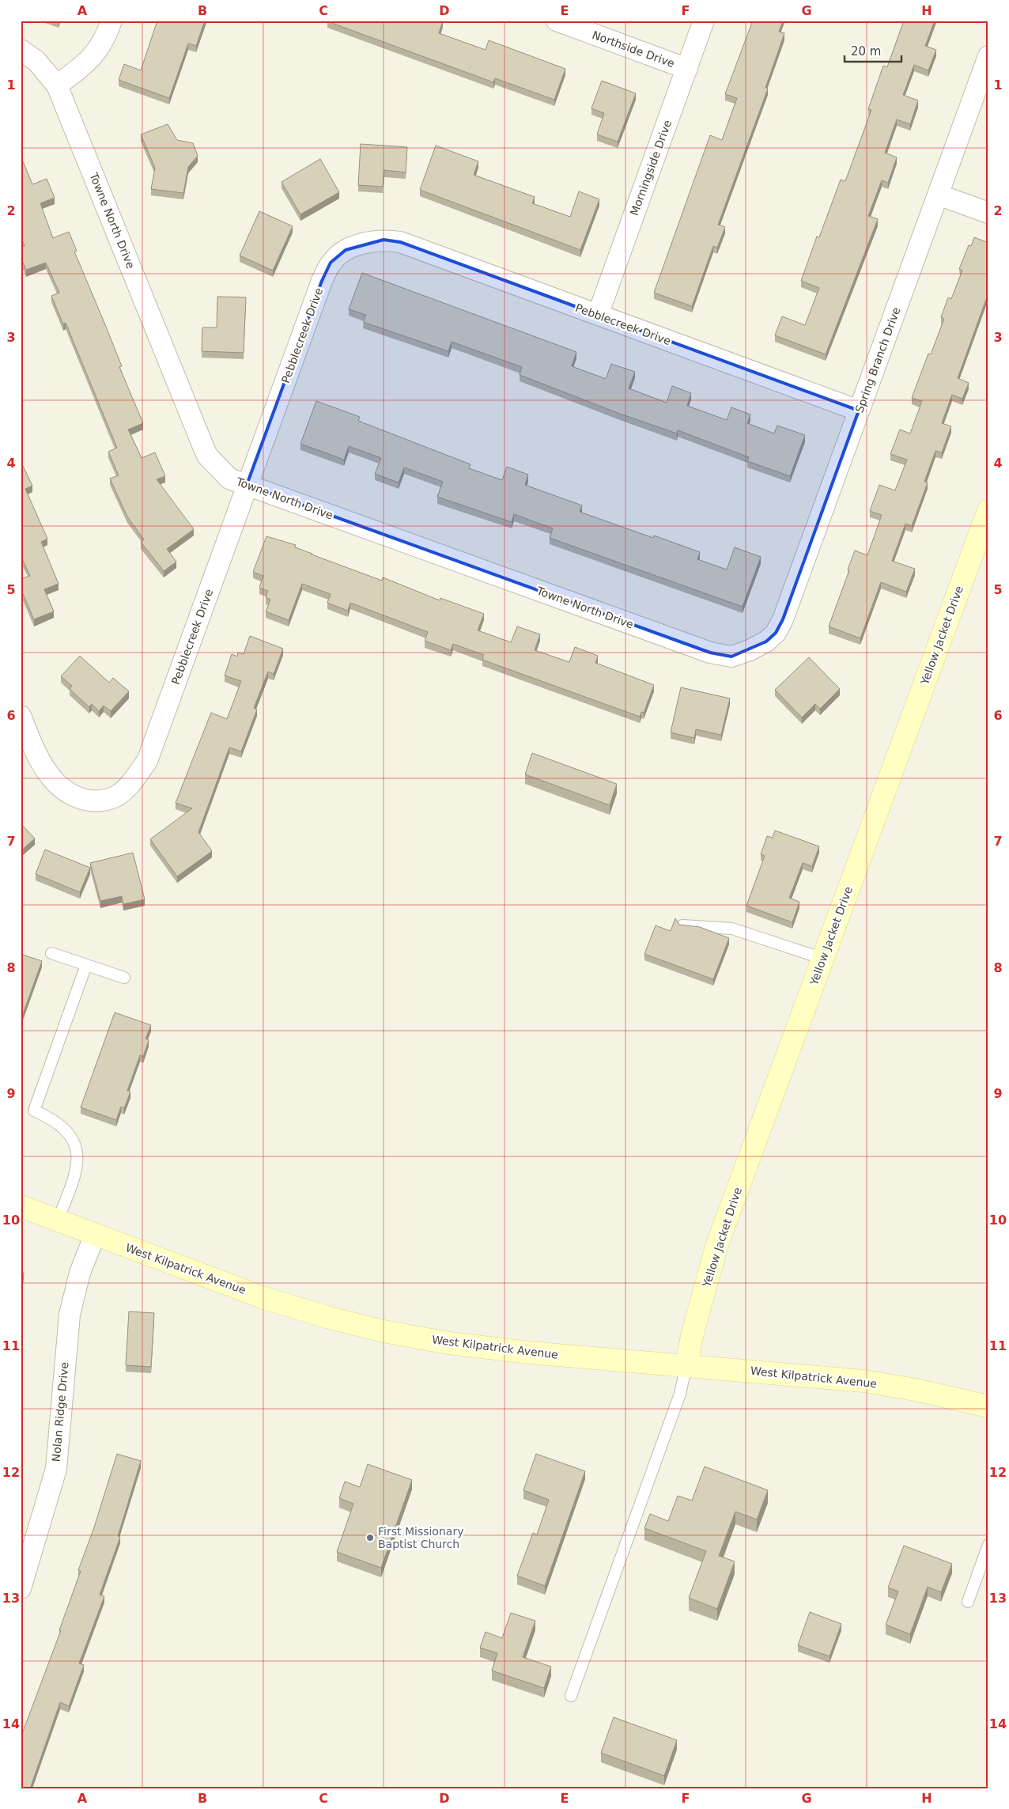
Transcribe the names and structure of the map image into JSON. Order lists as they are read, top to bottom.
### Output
{
  "streets": {
    "main road": ["Yellow Jacket Drive", "West Kilpatrick Avenue"],
    "street": [
      "Northside Drive",
      "Morningside Drive",
      "Towne North Drive",
      "Pebblecreek Drive",
      "Spring Branch Drive",
      "Nolan Ridge Drive"
    ]
  },
  "crossings": [
    ["Northside Drive", "Morningside Drive"],
    ["Morningside Drive", "Pebblecreek Drive"],
    ["Towne North Drive", "Pebblecreek Drive"],
    ["Towne North Drive", "Spring Branch Drive"],
    ["Pebblecreek Drive", "Spring Branch Drive"],
    ["Yellow Jacket Drive", "West Kilpatrick Avenue"],
    ["West Kilpatrick Avenue", "Nolan Ridge Drive"]
  ],
  "places": ["First Missionary Baptist Church"],
  "scale_bar": "20 m",
  "grid": {
    "columns": [
      "A",
      "B",
      "C",
      "D",
      "E",
      "F",
      "G",
      "H"
    ],
    "rows": [
      "1",
      "2",
      "3",
      "4",
      "5",
      "6",
      "7",
      "8",
      "9",
      "10",
      "11",
      "12",
      "13",
      "14"
    ]
  }
}
